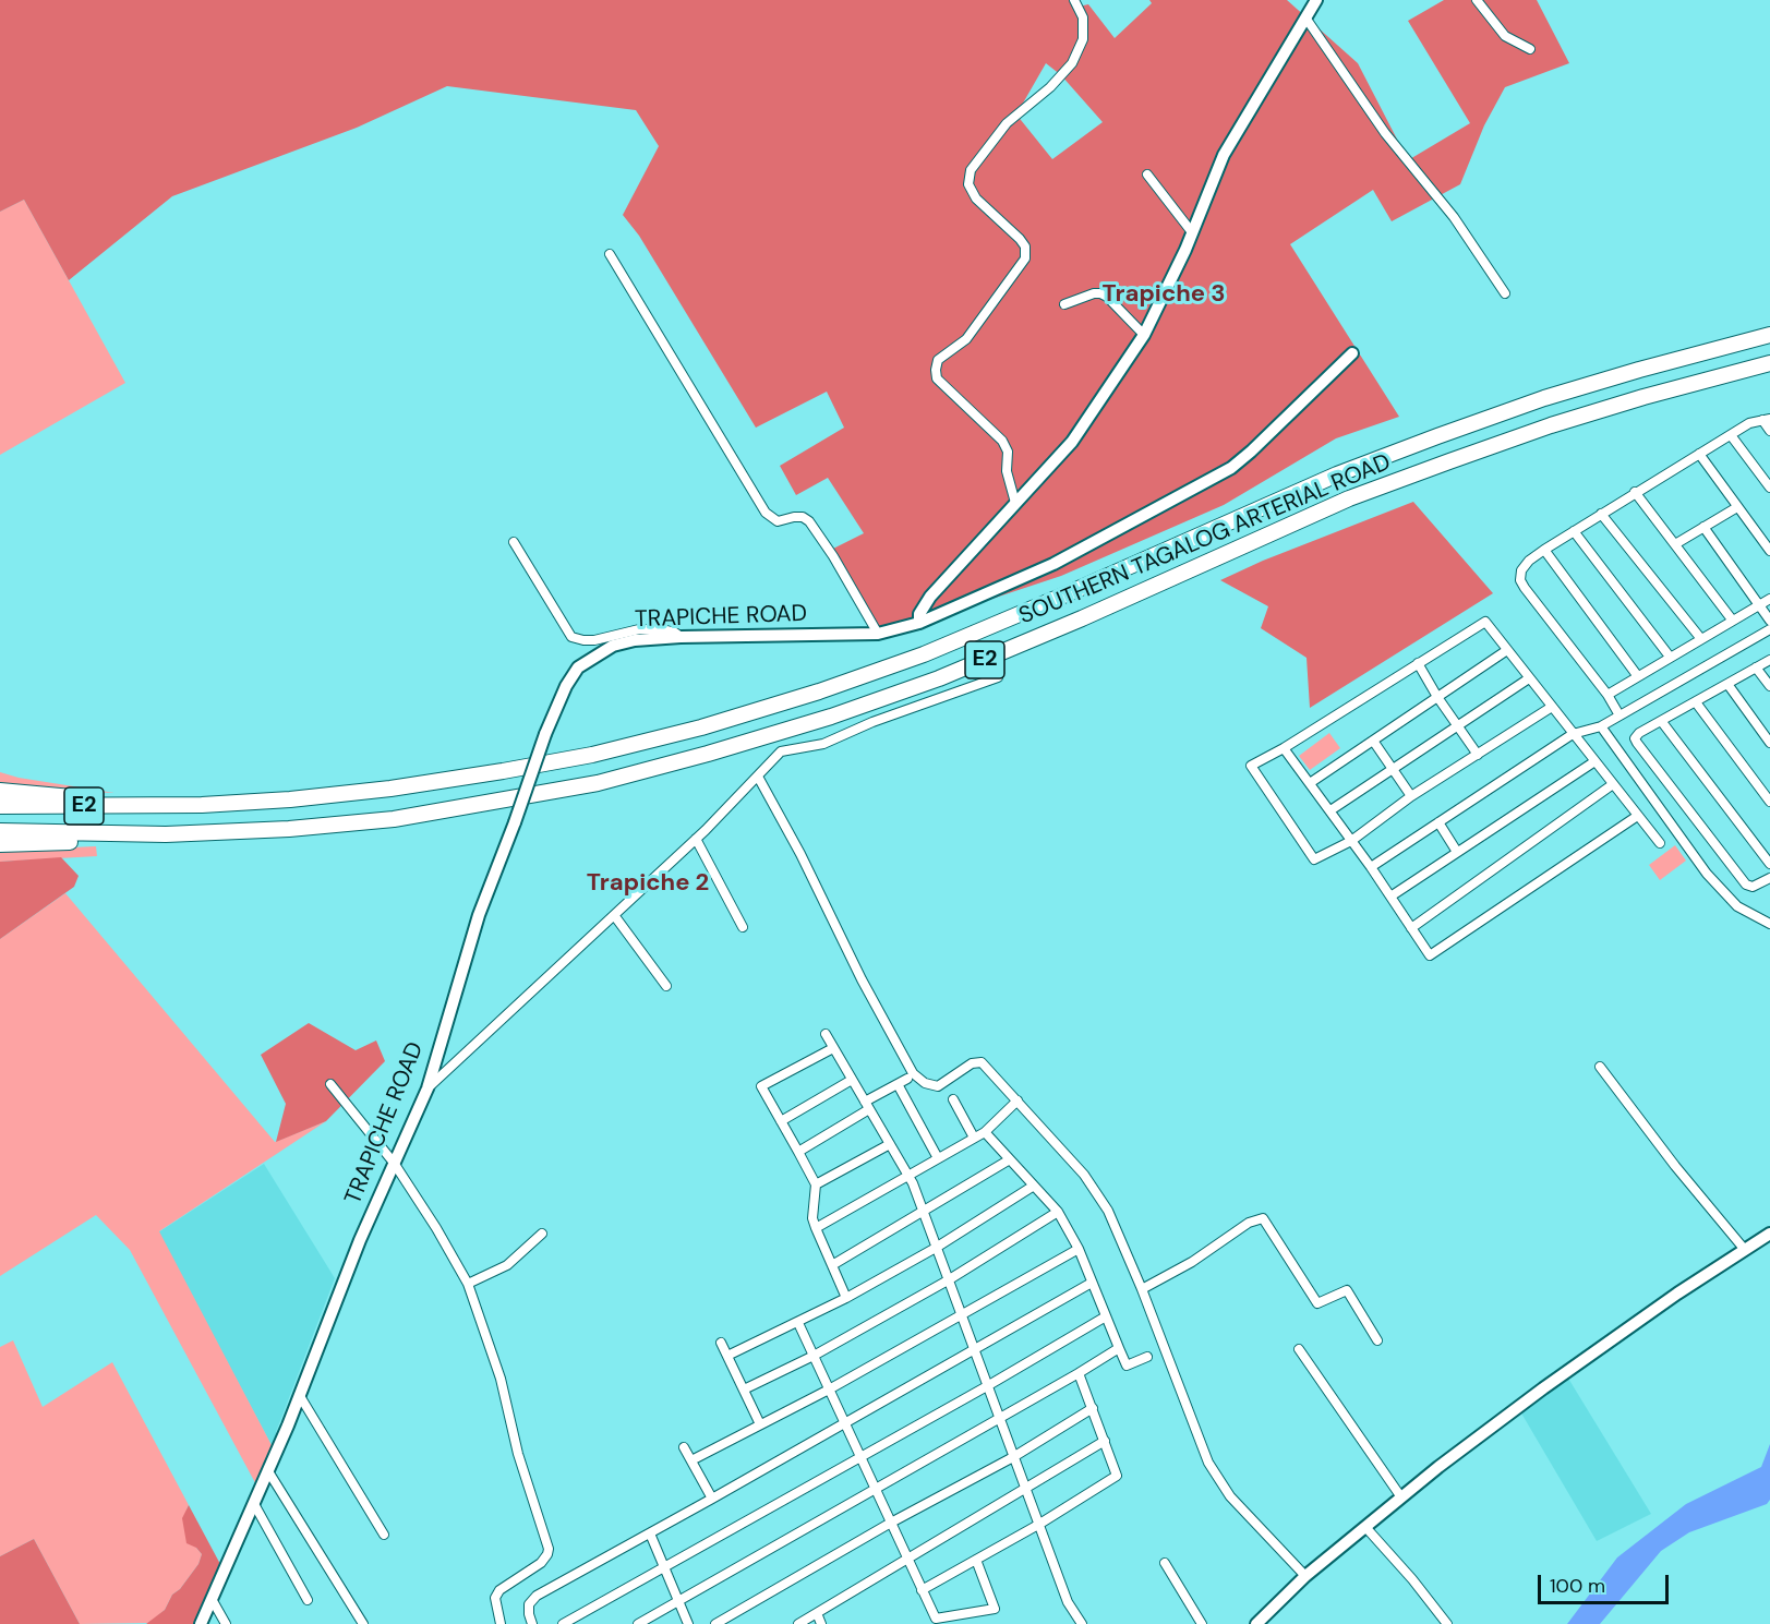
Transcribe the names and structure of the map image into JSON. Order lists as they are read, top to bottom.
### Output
{
  "streets": {
    "highway": ["SOUTHERN TAGALOG ARTERIAL ROAD", "E2"],
    "street": ["TRAPICHE ROAD"]
  },
  "districts": ["Trapiche 3", "Trapiche 2"],
  "scale_bar": "100 m"
}
